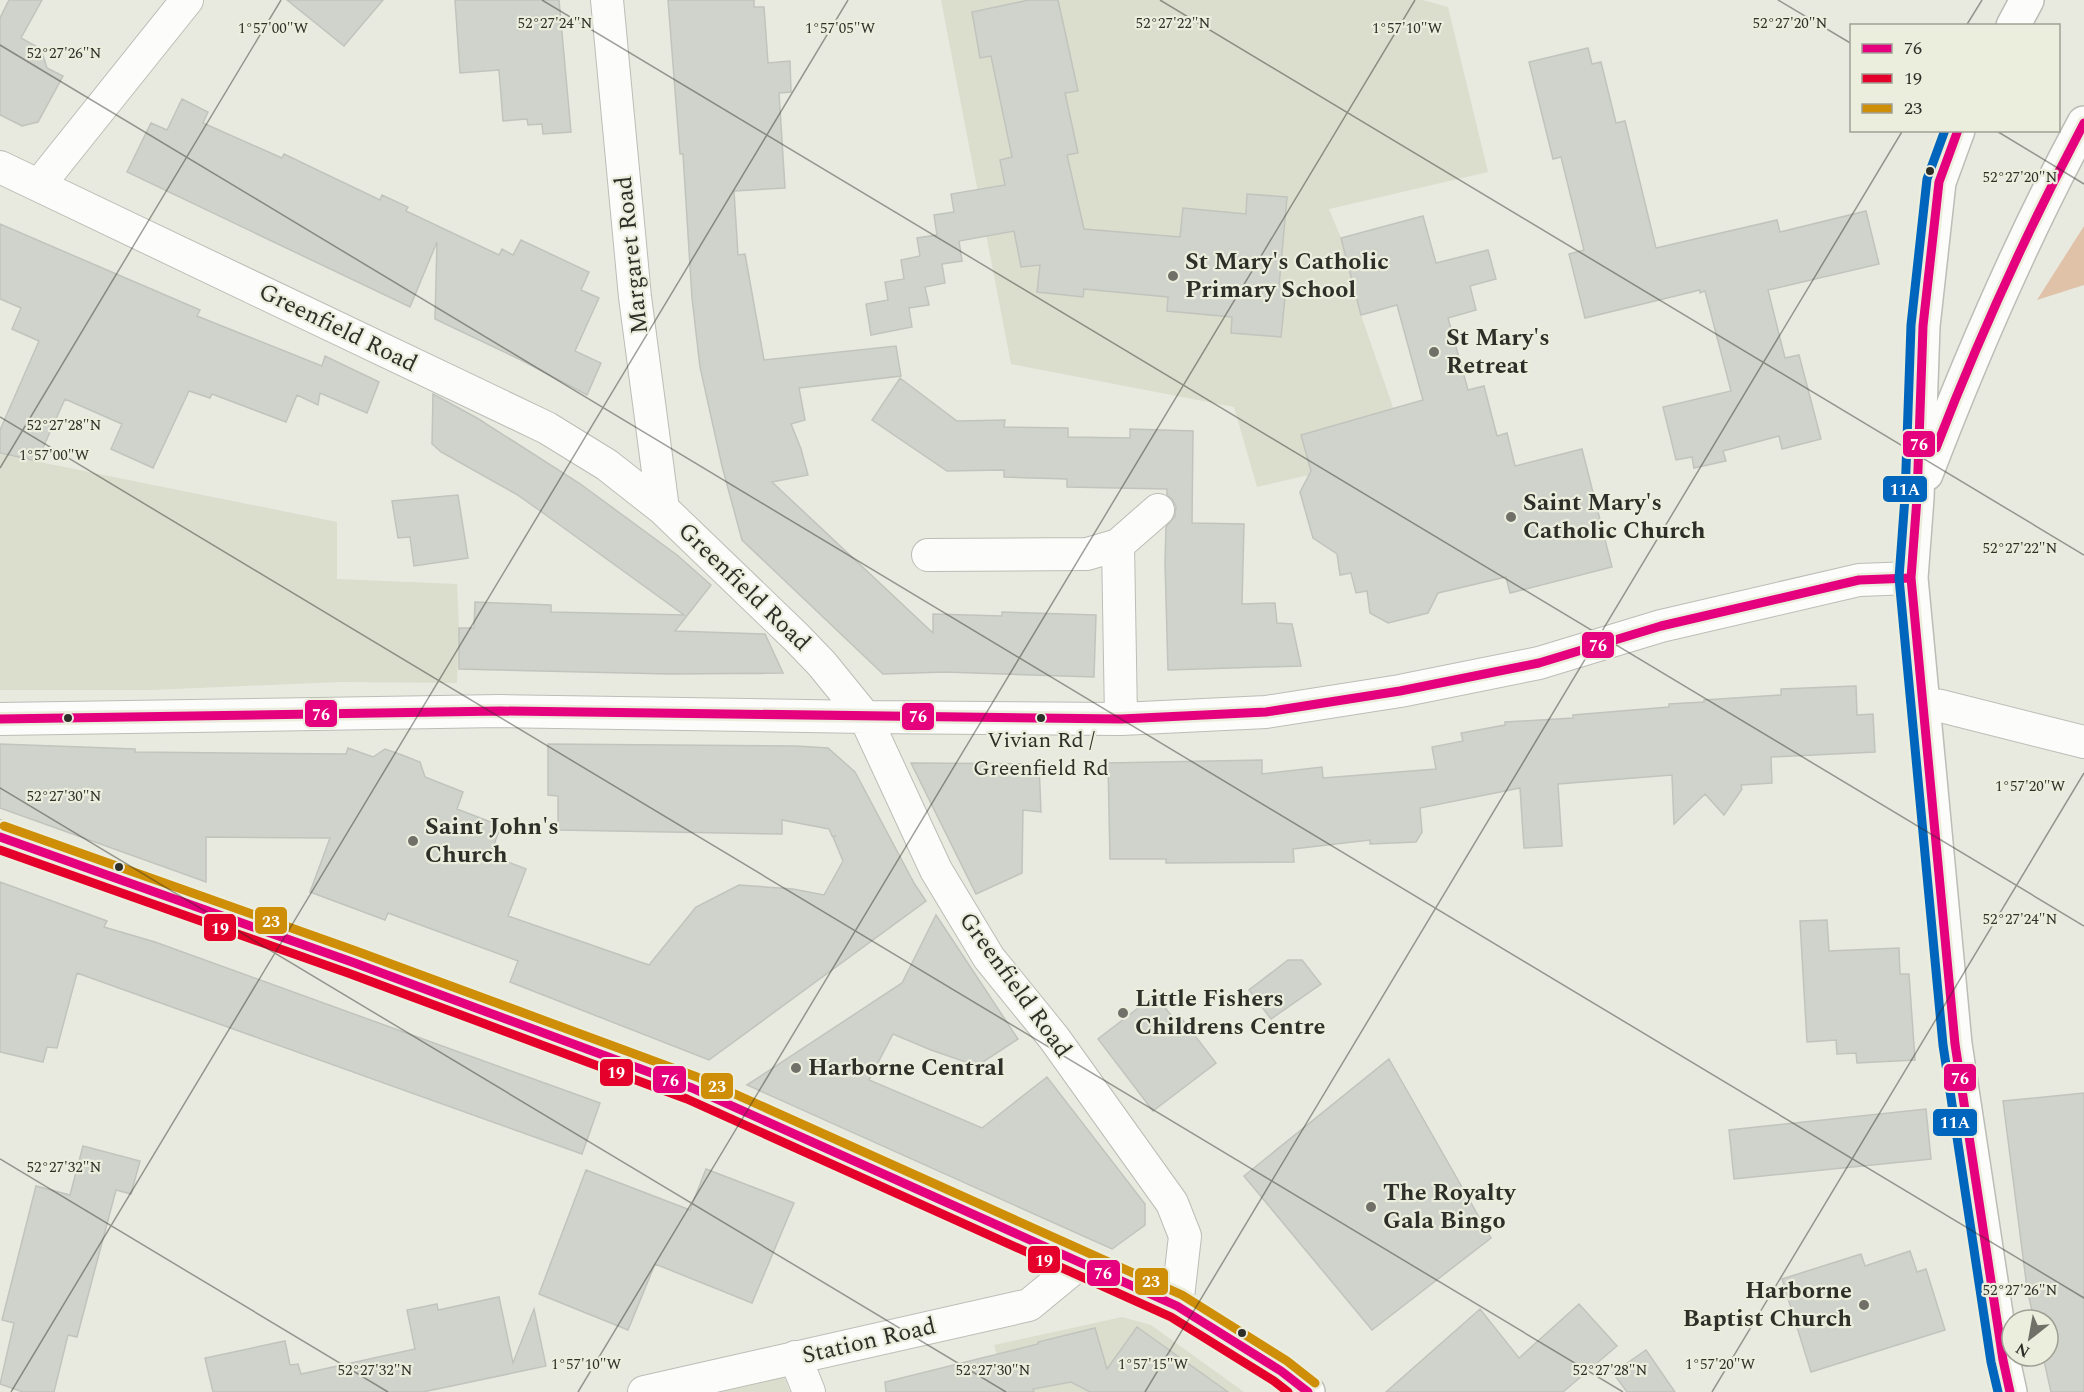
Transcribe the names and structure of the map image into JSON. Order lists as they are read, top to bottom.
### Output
{
  "streets": {
    "street": ["Margaret Road", "Greenfield Road", "Station Road"]
  },
  "crossings": [
    ["Margaret Road", "Greenfield Road"]
  ],
  "places": [
    "St Mary's Catholic Primary School",
    "St Mary's Retreat",
    "Saint Mary's Catholic Church",
    "Vivian Rd / Greenfield Rd",
    "Saint John's Church",
    "Little Fishers Childrens Centre",
    "Harborne Central",
    "The Royalty Gala Bingo",
    "Harborne Baptist Church"
  ],
  "lines": [
    "transit line 76",
    "transit line 11A",
    "transit line 23",
    "transit line 19"
  ],
  "legend": ["76", "19", "23"],
  "north": "bottom left",
  "coordinates": [
    "52°27'24\"N",
    "52°27'22\"N",
    "52°27'20\"N",
    "1°57'05\"W",
    "1°57'00\"W",
    "1°57'10\"W",
    "52°27'26\"N",
    "52°27'28\"N",
    "1°57'20\"W",
    "52°27'30\"N",
    "52°27'32\"N",
    "1°57'15\"W"
  ]
}
